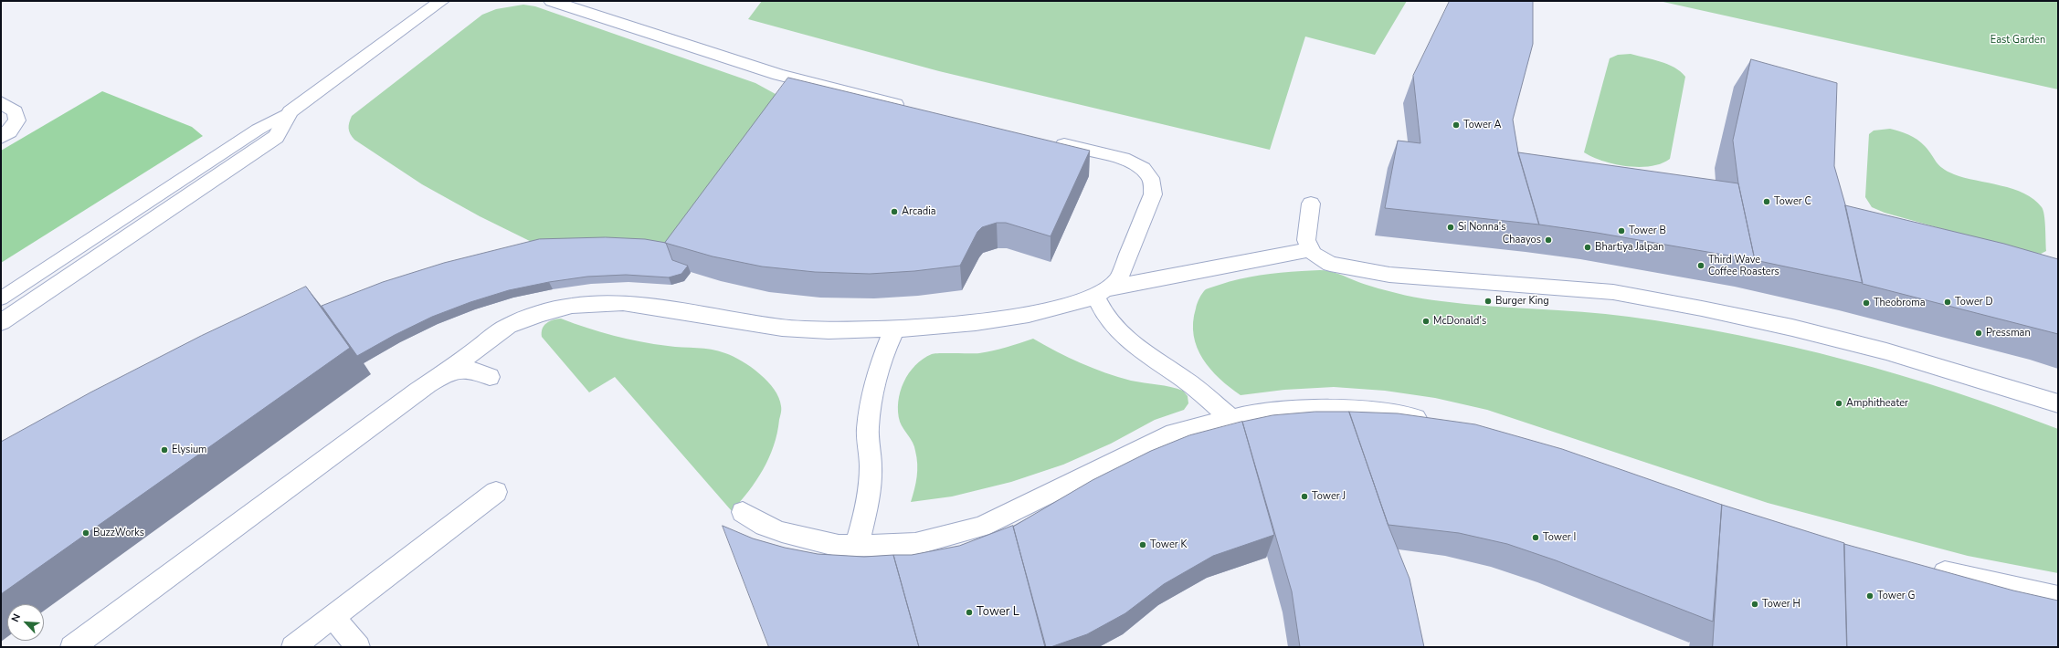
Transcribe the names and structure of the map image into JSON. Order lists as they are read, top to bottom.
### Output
{
  "parks": ["East Garden"],
  "places": [
    "Tower A",
    "Tower C",
    "Arcadia",
    "Si Nonna's",
    "Tower B",
    "Chaayos",
    "Bhartiya Jalpan",
    "Third Wave Coffee Roasters",
    "Burger King",
    "Tower D",
    "Theobroma",
    "McDonald's",
    "Pressman",
    "Amphitheater",
    "Elysium",
    "Tower J",
    "BuzzWorks",
    "Tower I",
    "Tower K",
    "Tower G",
    "Tower H",
    "Tower L"
  ],
  "north": "top left"
}
